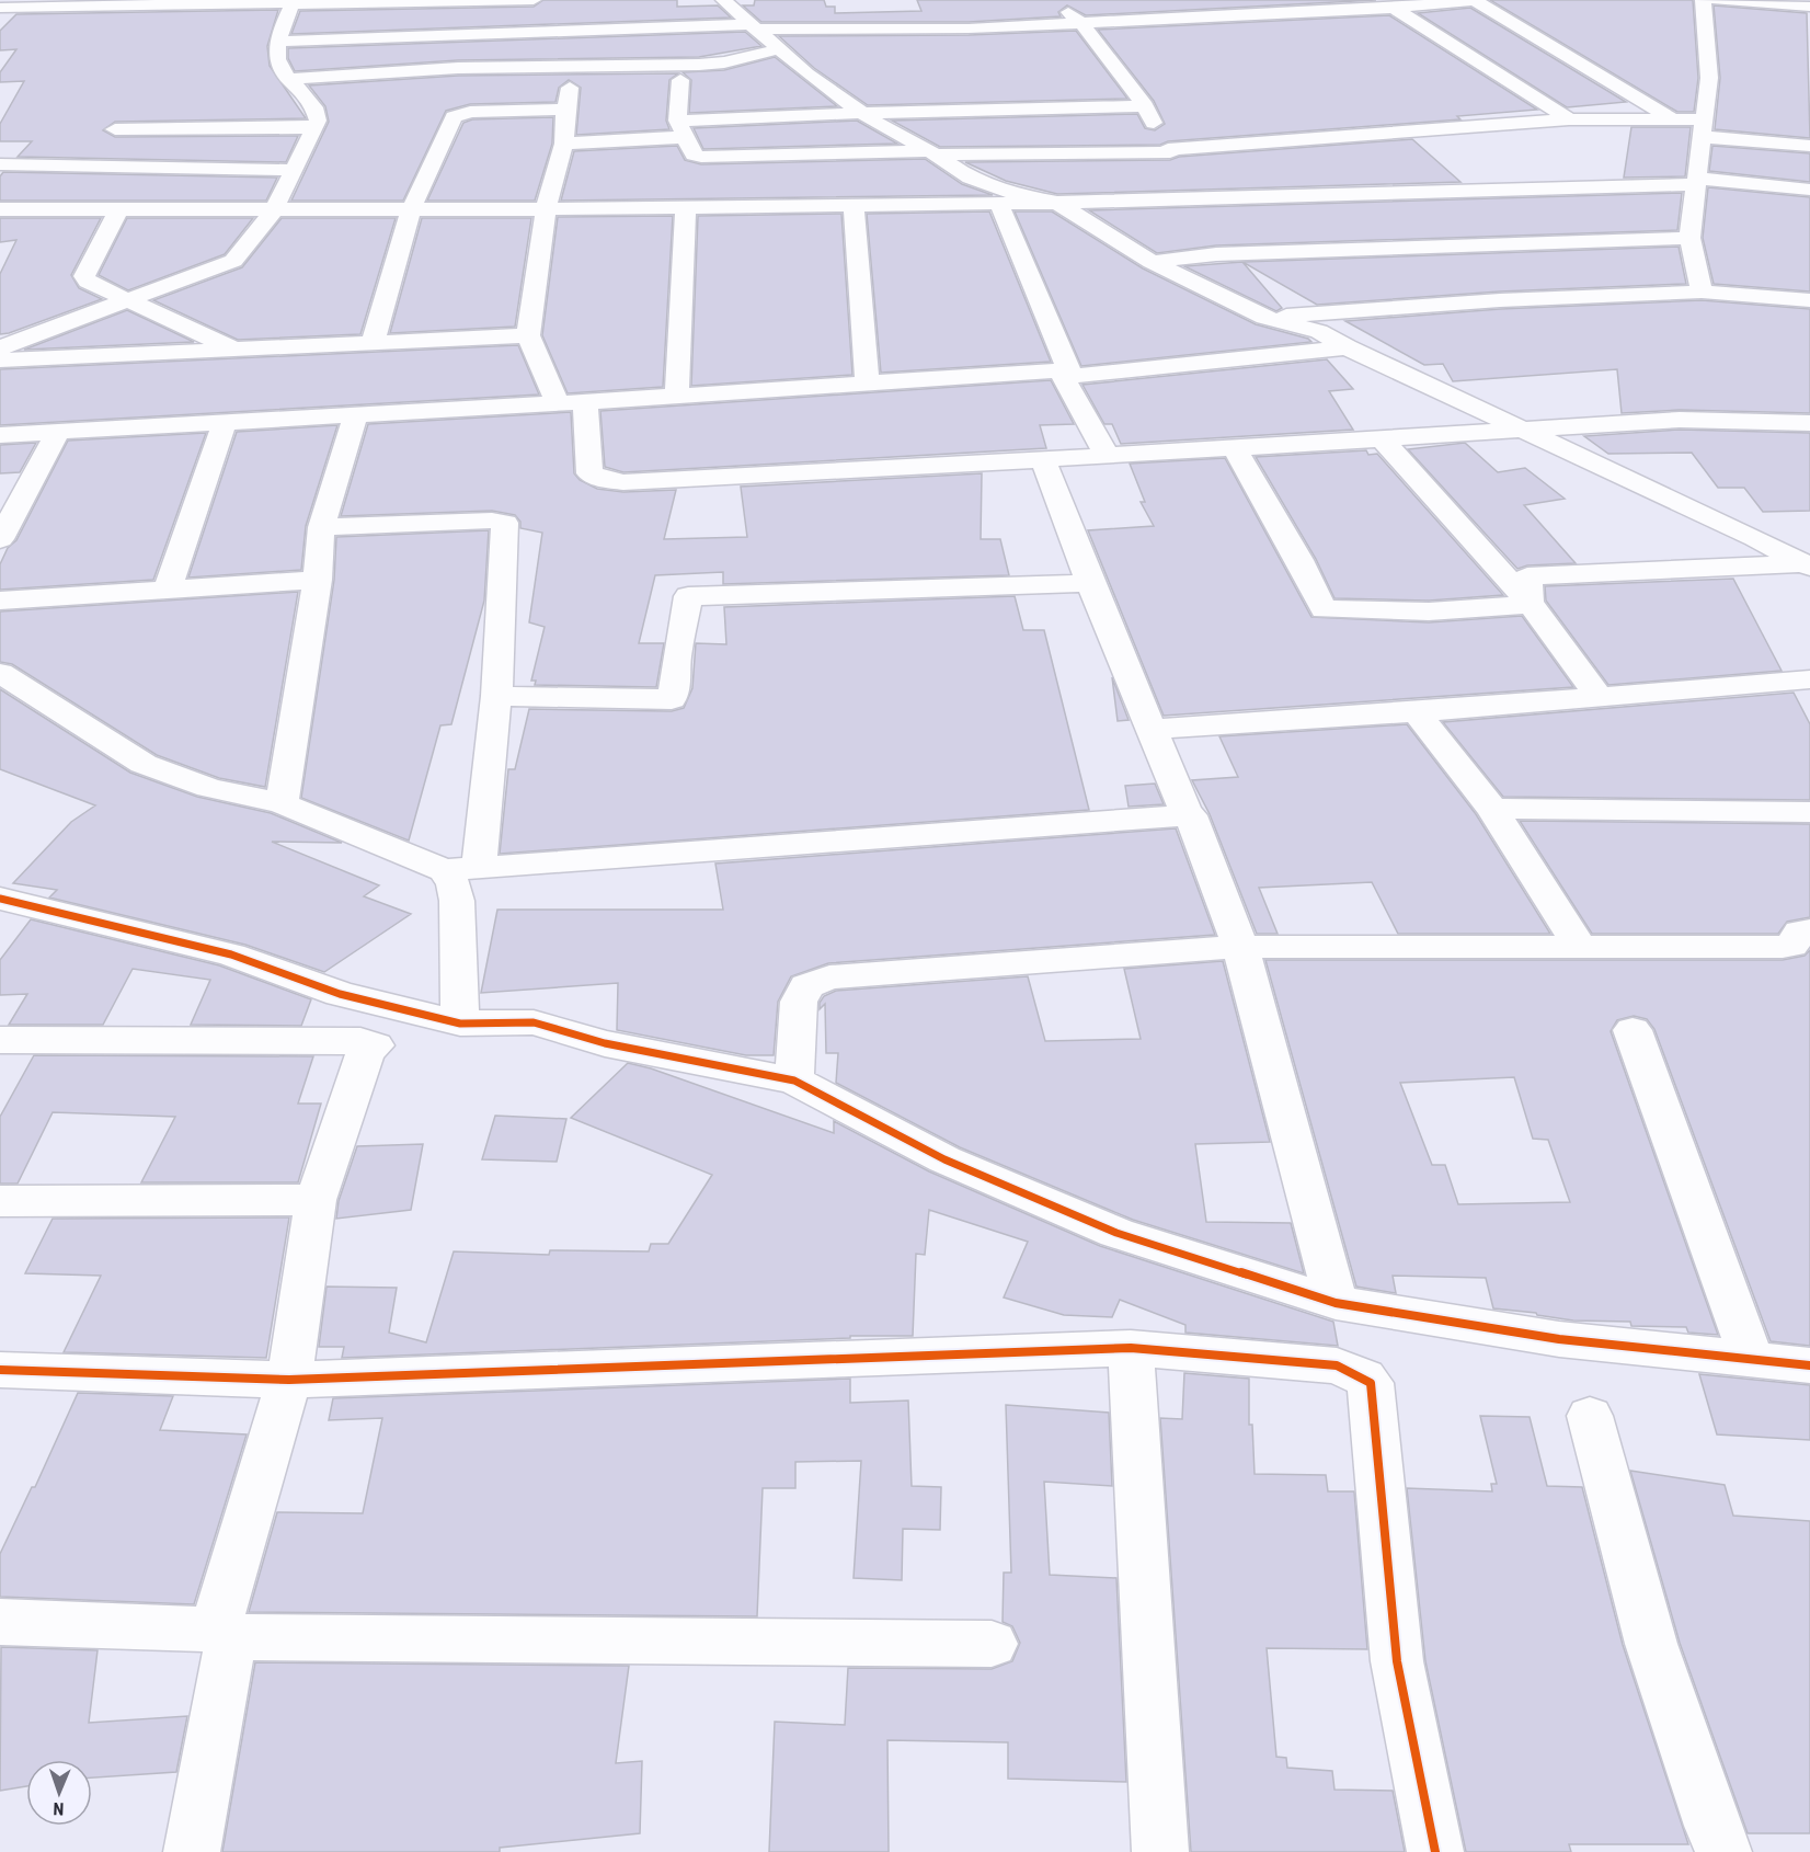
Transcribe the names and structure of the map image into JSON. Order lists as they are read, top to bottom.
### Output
{
  "north": "bottom"
}
